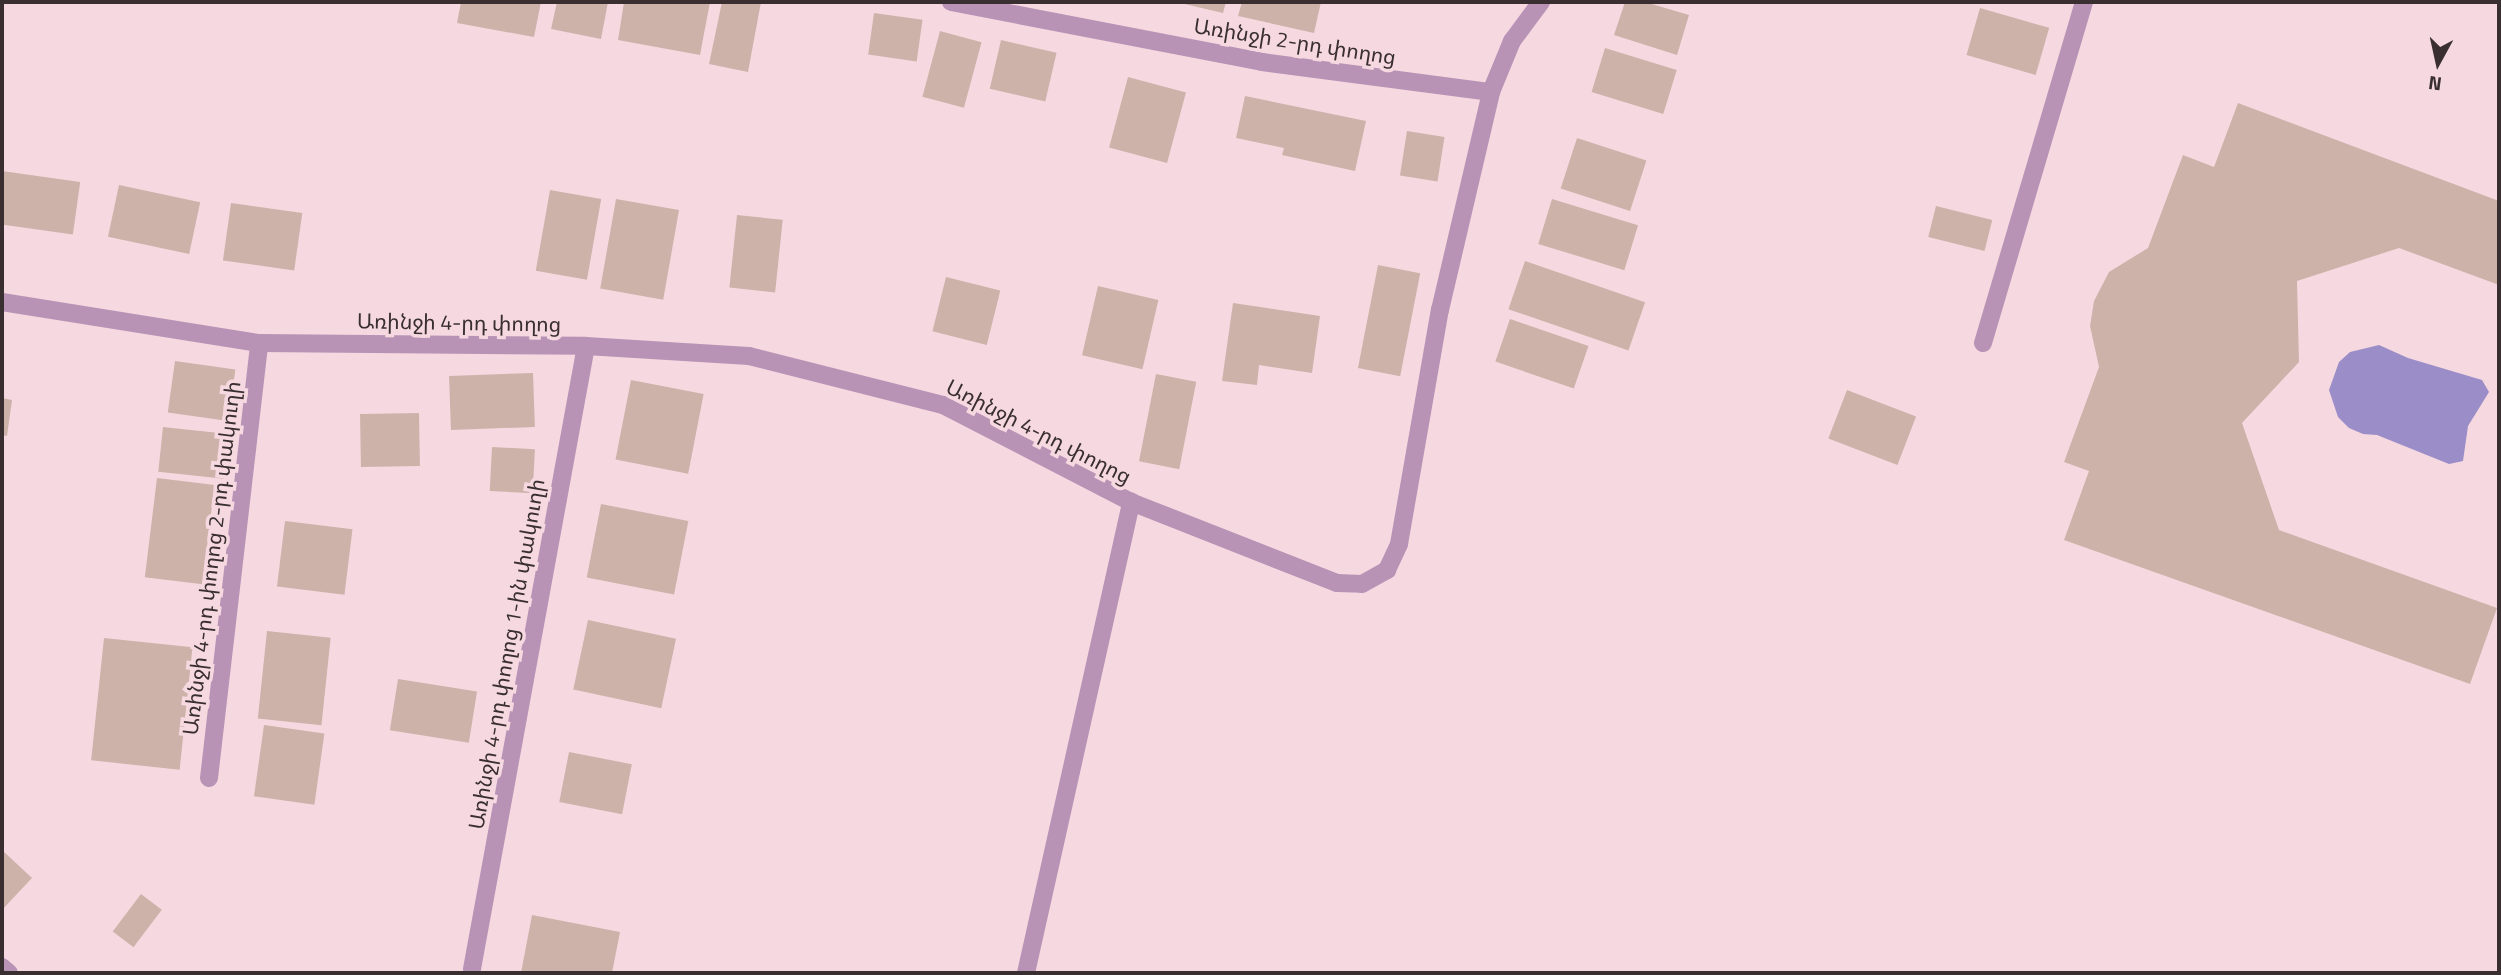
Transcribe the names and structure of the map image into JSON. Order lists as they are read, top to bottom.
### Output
{
  "streets": {
    "street": [
      "Առինջի 2-րդ փողոց",
      "Առինջի 4-րդ փողոց",
      "Առինջի 4-րդ փողոց 2-րդ փակուղի",
      "Առինջի 4-րդ փողոց 1-ին փակուղի"
    ]
  },
  "crossings": [
    ["Առինջի 2-րդ փողոց", "Առինջի 4-րդ փողոց"],
    ["Առինջի 4-րդ փողոց", "Առինջի 4-րդ փողոց 2-րդ փակուղի"],
    ["Առինջի 4-րդ փողոց", "Առինջի 4-րդ փողոց 1-ին փակուղի"]
  ],
  "north": "bottom"
}
